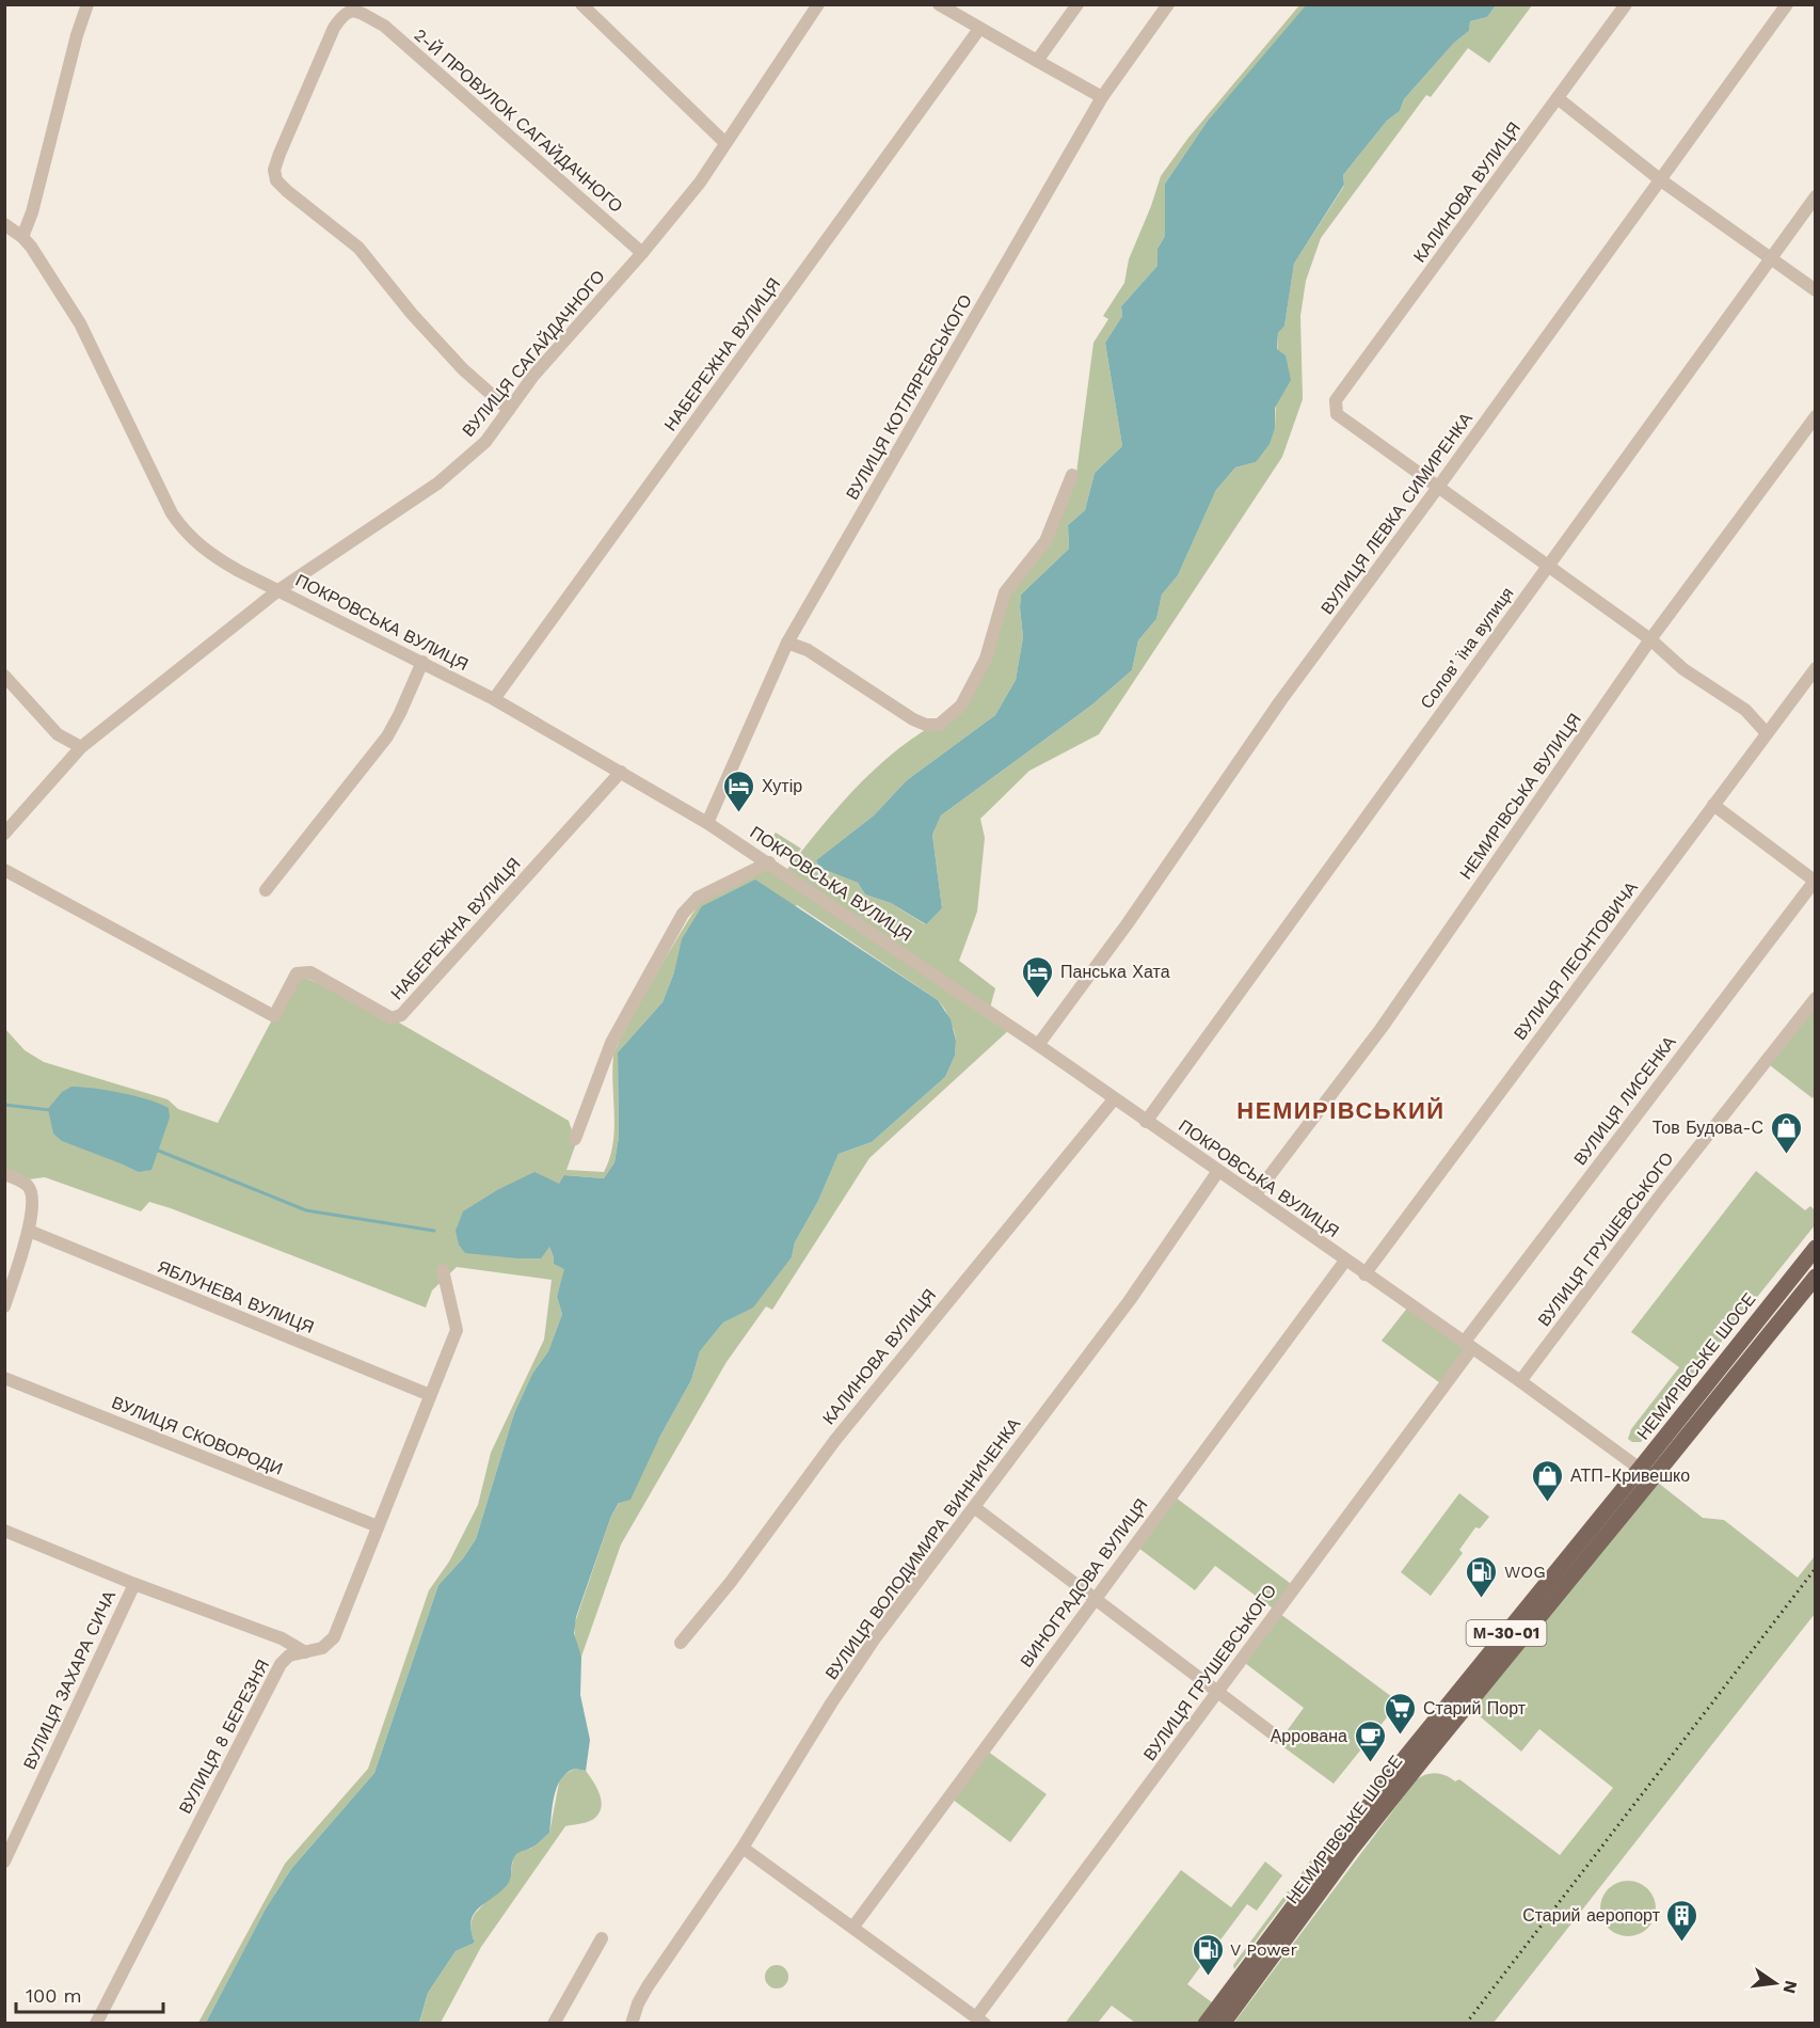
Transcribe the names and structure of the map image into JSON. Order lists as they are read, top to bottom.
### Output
{
  "streets": {
    "main road": ["НЕМИРІВСЬКЕ ШОСЕ", "М-30-01"],
    "street": [
      "2-Й ПРОВУЛОК САГАЙДАЧНОГО",
      "КАЛИНОВА ВУЛИЦЯ",
      "ВУЛИЦЯ САГАЙДАЧНОГО",
      "НАБЕРЕЖНА ВУЛИЦЯ",
      "ВУЛИЦЯ КОТЛЯРЕВСЬКОГО",
      "ВУЛИЦЯ ЛЕВКА СИМИРЕНКА",
      "ПОКРОВСЬКА ВУЛИЦЯ",
      "Соловʼїна вулиця",
      "НЕМИРІВСЬКА ВУЛИЦЯ",
      "ВУЛИЦЯ ЛЕОНТОВИЧА",
      "ВУЛИЦЯ ЛИСЕНКА",
      "ВУЛИЦЯ ГРУШЕВСЬКОГО",
      "ЯБЛУНЕВА ВУЛИЦЯ",
      "ВУЛИЦЯ СКОВОРОДИ",
      "ВУЛИЦЯ ВОЛОДИМИРА ВИННИЧЕНКА",
      "ВИНОГРАДОВА ВУЛИЦЯ",
      "ВУЛИЦЯ ЗАХАРА СИЧА",
      "ВУЛИЦЯ 8 БЕРЕЗНЯ"
    ]
  },
  "crossings": [
    ["2-Й ПРОВУЛОК САГАЙДАЧНОГО", "ВУЛИЦЯ САГАЙДАЧНОГО"],
    ["КАЛИНОВА ВУЛИЦЯ", "ВУЛИЦЯ ЛЕВКА СИМИРЕНКА"],
    ["КАЛИНОВА ВУЛИЦЯ", "ПОКРОВСЬКА ВУЛИЦЯ"],
    ["ВУЛИЦЯ САГАЙДАЧНОГО", "ПОКРОВСЬКА ВУЛИЦЯ"],
    ["НАБЕРЕЖНА ВУЛИЦЯ", "ПОКРОВСЬКА ВУЛИЦЯ"],
    ["ВУЛИЦЯ КОТЛЯРЕВСЬКОГО", "ПОКРОВСЬКА ВУЛИЦЯ"],
    ["ВУЛИЦЯ ЛЕВКА СИМИРЕНКА", "ПОКРОВСЬКА ВУЛИЦЯ"],
    ["ПОКРОВСЬКА ВУЛИЦЯ", "Соловʼїна вулиця"],
    ["ПОКРОВСЬКА ВУЛИЦЯ", "НЕМИРІВСЬКА ВУЛИЦЯ"],
    ["ПОКРОВСЬКА ВУЛИЦЯ", "ВУЛИЦЯ ЛЕОНТОВИЧА"],
    ["ПОКРОВСЬКА ВУЛИЦЯ", "ВУЛИЦЯ ЛИСЕНКА"],
    ["ПОКРОВСЬКА ВУЛИЦЯ", "ВУЛИЦЯ ГРУШЕВСЬКОГО"],
    ["ПОКРОВСЬКА ВУЛИЦЯ", "НЕМИРІВСЬКЕ ШОСЕ"],
    ["ПОКРОВСЬКА ВУЛИЦЯ", "ВУЛИЦЯ ВОЛОДИМИРА ВИННИЧЕНКА"],
    ["ПОКРОВСЬКА ВУЛИЦЯ", "ВИНОГРАДОВА ВУЛИЦЯ"],
    ["ВУЛИЦЯ ЛИСЕНКА", "ВУЛИЦЯ ГРУШЕВСЬКОГО"],
    ["ЯБЛУНЕВА ВУЛИЦЯ", "ВУЛИЦЯ 8 БЕРЕЗНЯ"],
    ["ВУЛИЦЯ СКОВОРОДИ", "ВУЛИЦЯ 8 БЕРЕЗНЯ"],
    ["ВУЛИЦЯ ЗАХАРА СИЧА", "ВУЛИЦЯ 8 БЕРЕЗНЯ"]
  ],
  "districts": ["НЕМИРІВСЬКИЙ"],
  "places": {
    "hotel": ["Хутір", "Панська Хата"],
    "shop": ["Тов Будова-С", "АТП-Кривешко"],
    "fuel station": ["WOG", "V Power"],
    "supermarket": ["Старий Порт"],
    "cafe": ["Аррована"],
    "building": ["Старий аеропорт"]
  },
  "scale_bar": "100 m",
  "north": "right"
}
